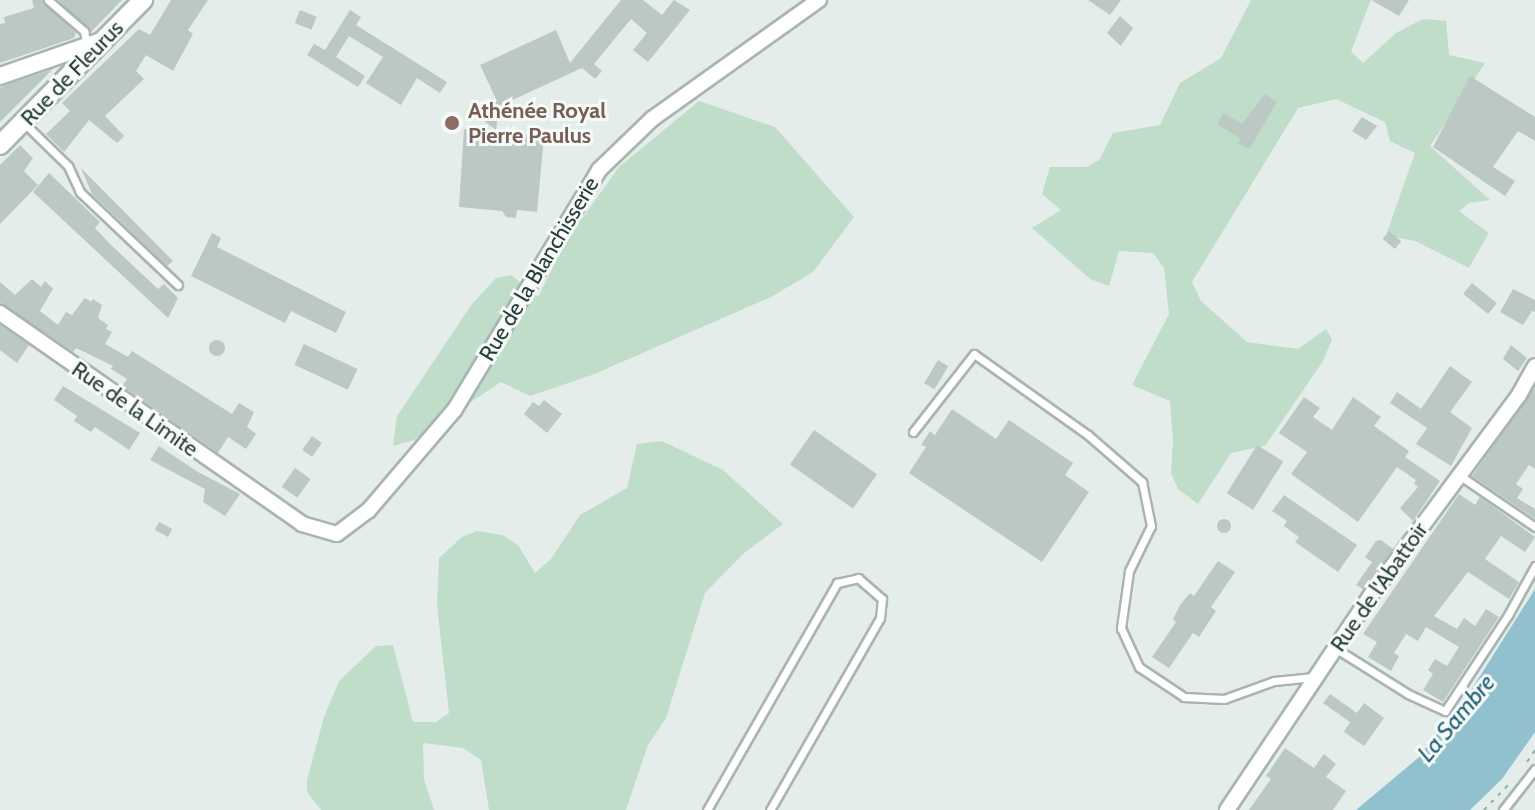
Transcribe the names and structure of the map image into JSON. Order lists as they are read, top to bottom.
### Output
{
  "streets": {
    "main road": ["Rue de Fleurus"],
    "street": ["Rue de la Blanchisserie", "Rue de la Limite", "Rue de l'Abattoir"]
  },
  "crossings": [
    ["Rue de la Blanchisserie", "Rue de la Limite"]
  ],
  "water": ["La Sambre"],
  "places": ["Athénée Royal Pierre Paulus"]
}
